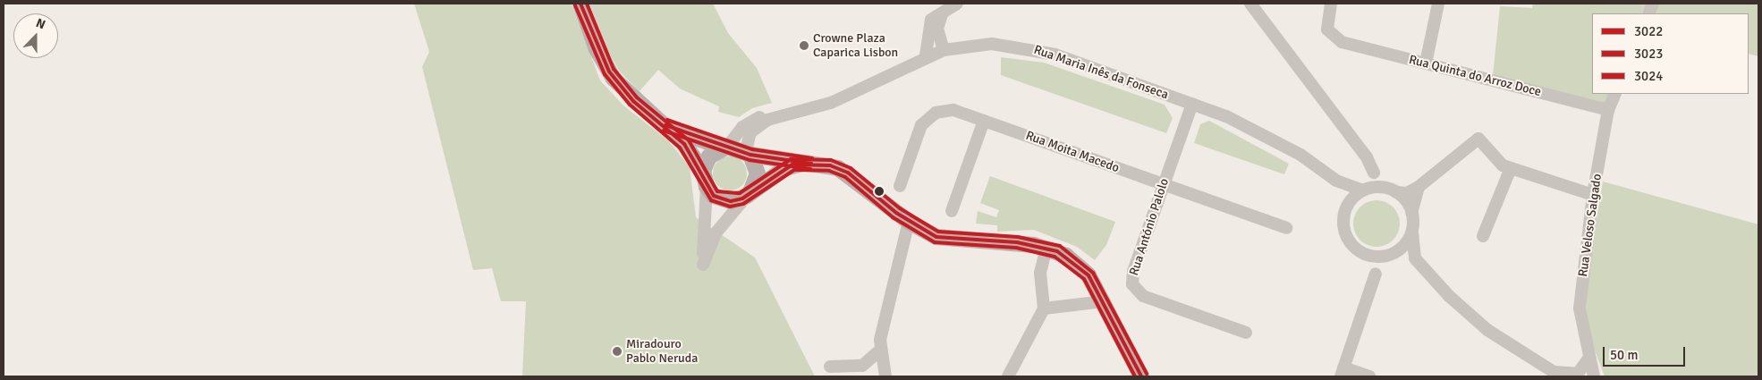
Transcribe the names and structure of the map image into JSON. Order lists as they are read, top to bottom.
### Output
{
  "streets": {
    "street": [
      "Rua Maria Inês da Fonseca",
      "Rua Quinta do Arroz Doce",
      "Rua Moita Macedo",
      "Rua Veloso Salgado",
      "Rua António Palolo"
    ]
  },
  "crossings": [
    ["Rua Maria Inês da Fonseca", "Rua António Palolo"],
    ["Rua Quinta do Arroz Doce", "Rua Veloso Salgado"],
    ["Rua Moita Macedo", "Rua António Palolo"]
  ],
  "places": ["Crowne Plaza Caparica Lisbon", "Miradouro Pablo Neruda"],
  "lines": ["transit line 3022", "transit line 3024", "transit line 3023"],
  "legend": ["3022", "3023", "3024"],
  "scale_bar": "50 m",
  "north": "top"
}
